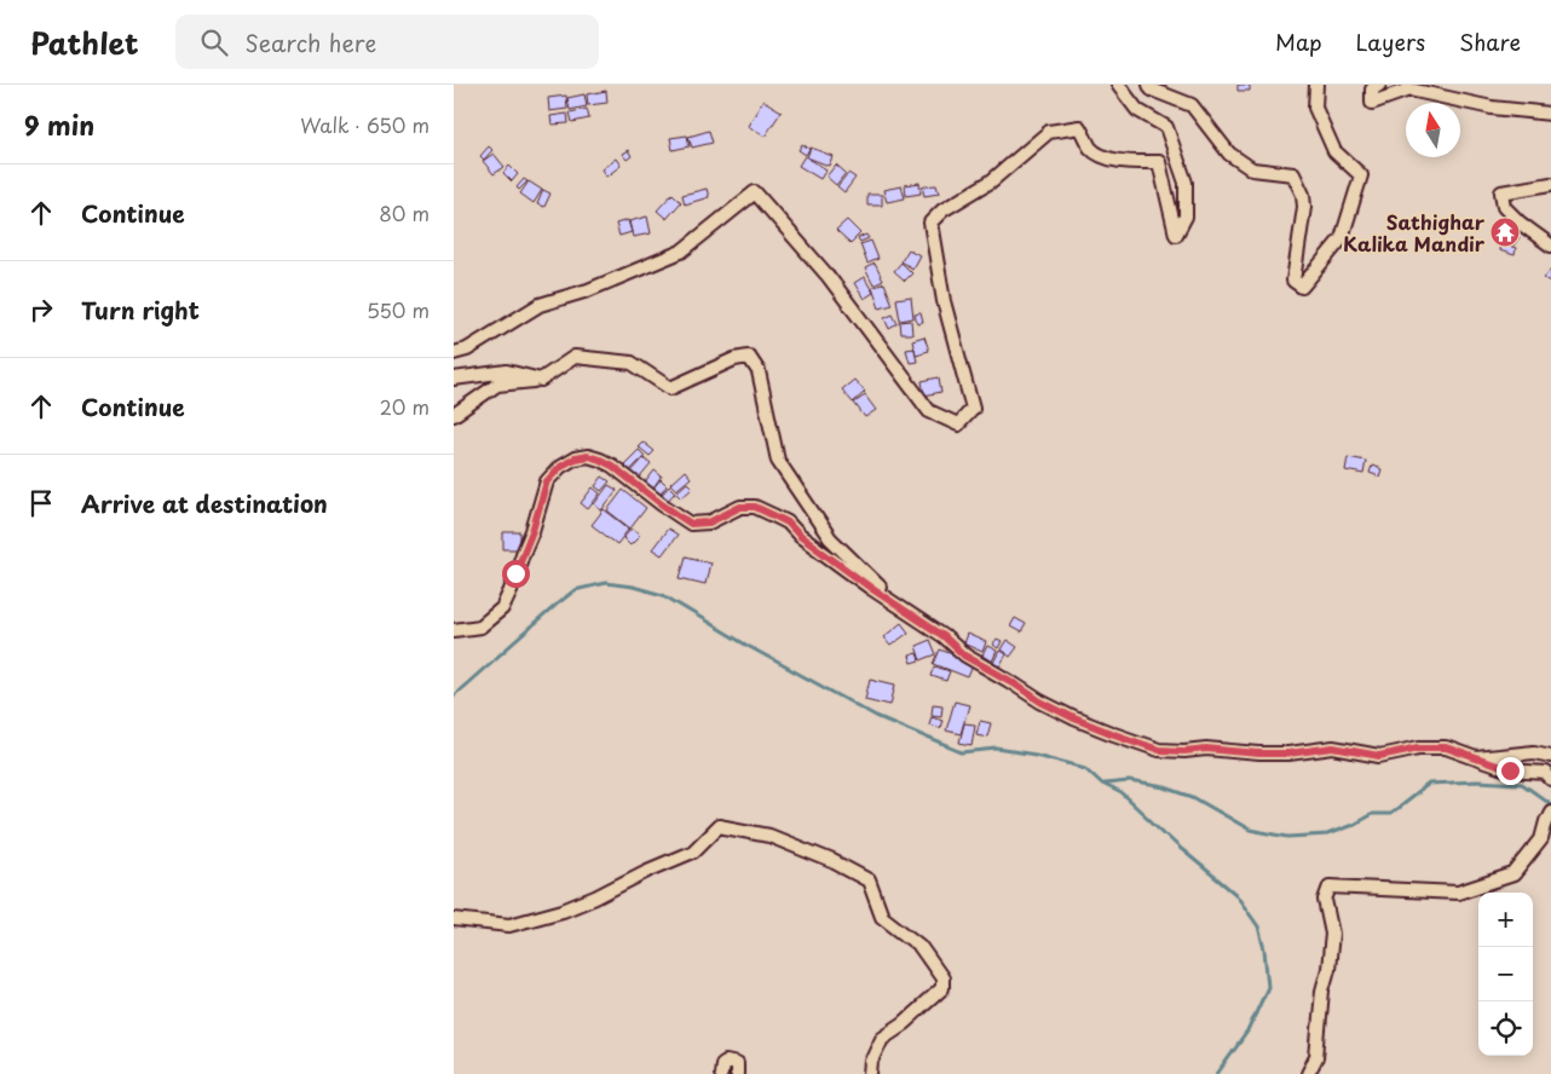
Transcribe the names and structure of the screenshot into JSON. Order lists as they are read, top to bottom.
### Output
{
  "places": {
    "temple": ["Sathighar Kalika Mandir"]
  },
  "north": "top",
  "page": {
    "header": "Pathlet",
    "search": "Search here",
    "nav": ["Map", "Layers", "Share"],
    "heading": ["9 min", "Walk · 650 m"],
    "list": [
      ["Continue", "80 m"],
      ["Turn right", "550 m"],
      ["Continue", "20 m"],
      "Arrive at destination"
    ],
    "map_buttons": ["+", "−"]
  }
}
